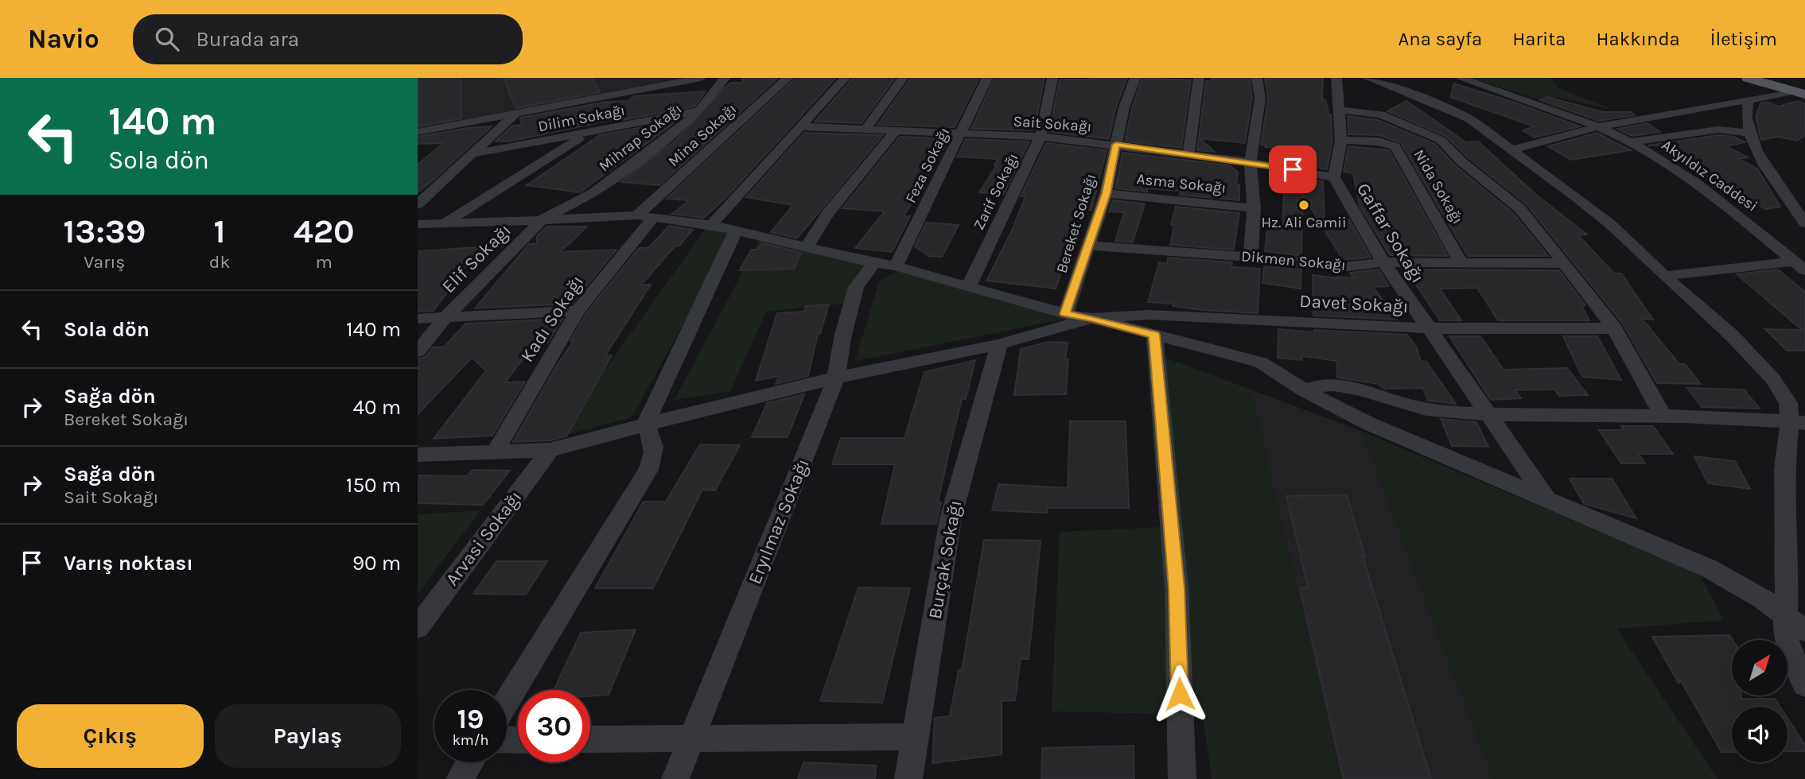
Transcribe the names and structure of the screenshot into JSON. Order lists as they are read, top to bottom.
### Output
{
  "streets": {
    "street": [
      "Dilim Sokağı",
      "Sait Sokağı",
      "Mina Sokağı",
      "Mihrap Sokağı",
      "Feza Sokağı",
      "Akyıldız Caddesi",
      "Asma Sokağı",
      "Nida Sokağı",
      "Zarif Sokağı",
      "Bereket Sokağı",
      "Gaffar Sokağı",
      "Elif Sokağı",
      "Dikmen Sokağı",
      "Davet Sokağı",
      "Kadı Sokağı",
      "Eryılmaz Sokağı",
      "Arvasi Sokağı",
      "Burçak Sokağı"
    ]
  },
  "crossings": [
    ["Dilim Sokağı", "Mihrap Sokağı"],
    ["Sait Sokağı", "Feza Sokağı"],
    ["Sait Sokağı", "Zarif Sokağı"],
    ["Sait Sokağı", "Bereket Sokağı"],
    ["Sait Sokağı", "Gaffar Sokağı"],
    ["Mina Sokağı", "Kadı Sokağı"],
    ["Mihrap Sokağı", "Elif Sokağı"],
    ["Asma Sokağı", "Bereket Sokağı"],
    ["Nida Sokağı", "Gaffar Sokağı"],
    ["Nida Sokağı", "Dikmen Sokağı"],
    ["Bereket Sokağı", "Dikmen Sokağı"],
    ["Gaffar Sokağı", "Dikmen Sokağı"],
    ["Gaffar Sokağı", "Davet Sokağı"]
  ],
  "places": ["Hz. Ali Camii"],
  "north": "top right",
  "page": {
    "header": "Navio",
    "search": "Burada ara",
    "nav": [
      "Ana sayfa",
      "Harita",
      "Hakkında",
      "İletişim"
    ],
    "turn": ["140 m", "Sola dön"],
    "eta": [
      "13:39",
      "Varış",
      "1",
      "dk",
      "420",
      "m"
    ],
    "list": [
      {
        "name": "Sola dön",
        "value": "140 m"
      },
      {
        "name": "Sağa dön",
        "note": "Bereket Sokağı",
        "value": "40 m"
      },
      {
        "name": "Sağa dön",
        "note": "Sait Sokağı",
        "value": "150 m"
      },
      {
        "name": "Varış noktası",
        "value": "90 m"
      }
    ],
    "speed": "19 km/h",
    "limit": "30",
    "buttons": ["Çıkış", "Paylaş"]
  }
}
